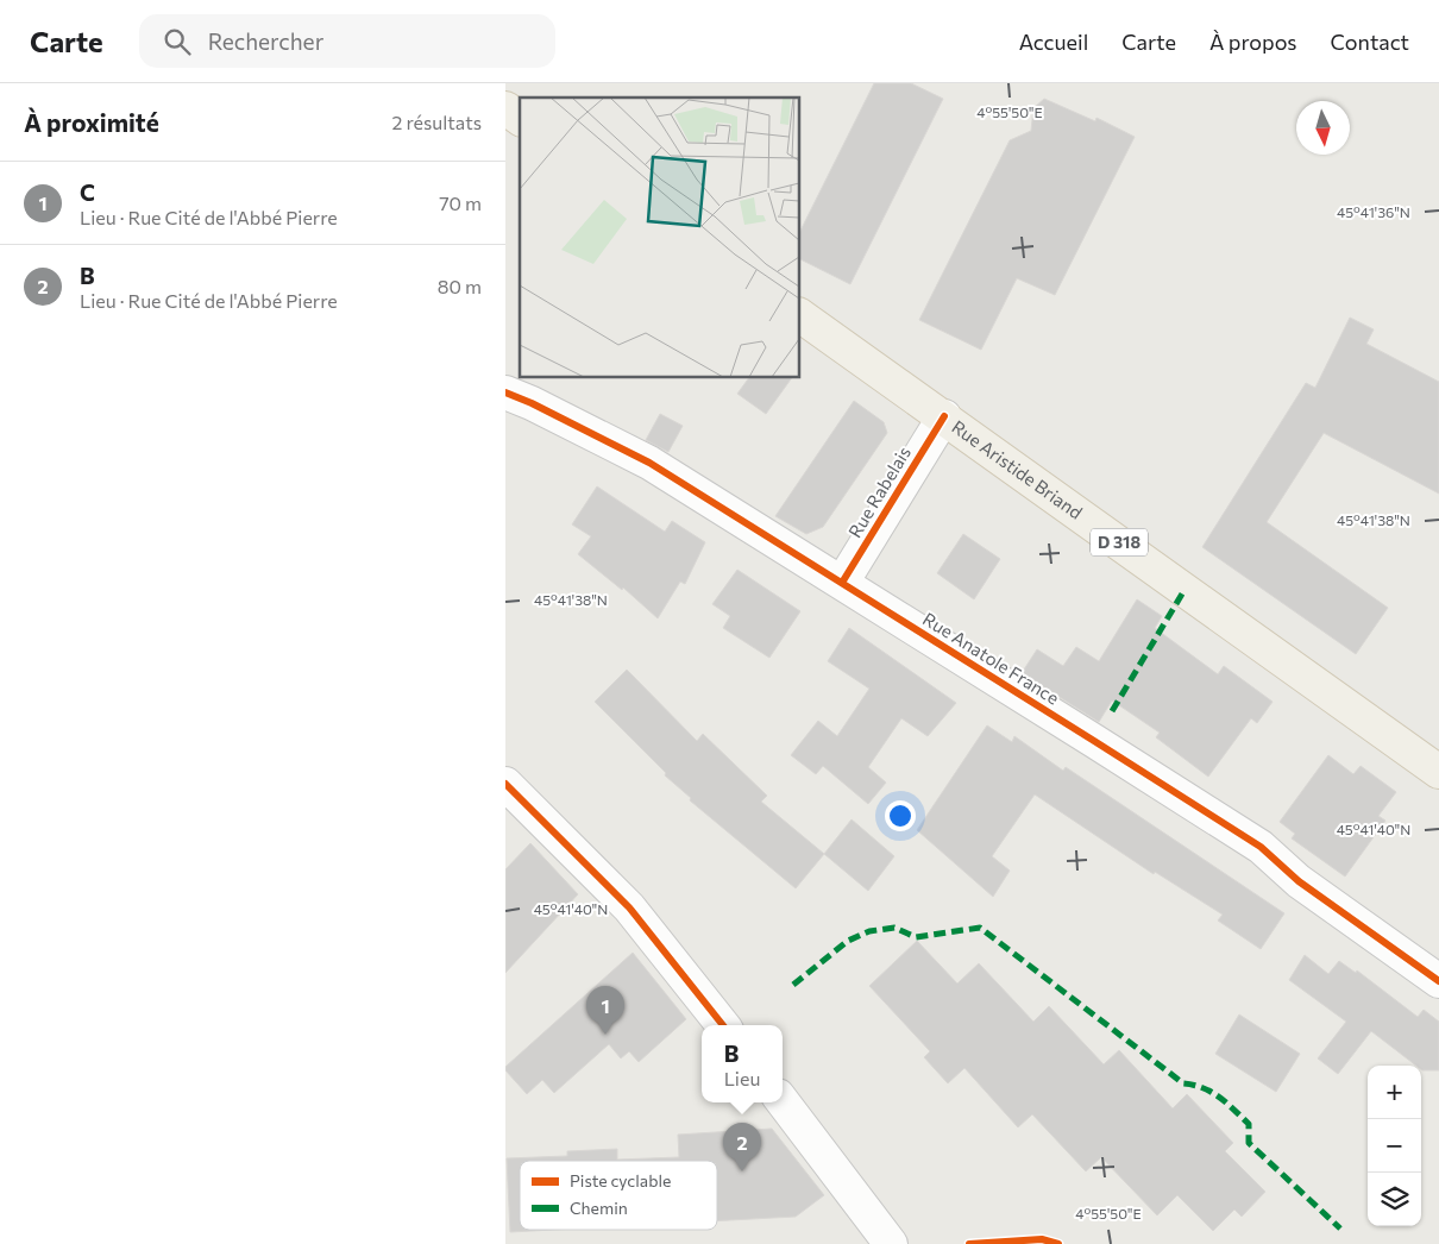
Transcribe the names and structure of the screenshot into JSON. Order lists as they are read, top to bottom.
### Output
{
  "streets": {
    "main road": ["Rue Aristide Briand", "D 318"],
    "street": ["Rue Rabelais", "Rue Anatole France"]
  },
  "crossings": [
    ["Rue Aristide Briand", "Rue Rabelais"],
    ["Rue Rabelais", "Rue Anatole France"]
  ],
  "legend": ["Piste cyclable", "Chemin"],
  "north": "bottom",
  "page": {
    "header": "Carte",
    "search": "Rechercher",
    "nav": [
      "Accueil",
      "Carte",
      "À propos",
      "Contact"
    ],
    "heading": ["À proximité", "2 résultats"],
    "list": [
      {
        "mark": "1",
        "name": "C",
        "note": "Lieu · Rue Cité de l'Abbé Pierre",
        "value": "70 m"
      },
      {
        "mark": "2",
        "name": "B",
        "note": "Lieu · Rue Cité de l'Abbé Pierre",
        "value": "80 m"
      }
    ],
    "pins": ["1", "2"],
    "popup": ["B", "Lieu"],
    "map_buttons": ["+", "−"]
  },
  "coordinates": [
    "4°55'50\"E",
    "45°41'36\"N",
    "45°41'38\"N",
    "45°41'40\"N"
  ]
}
